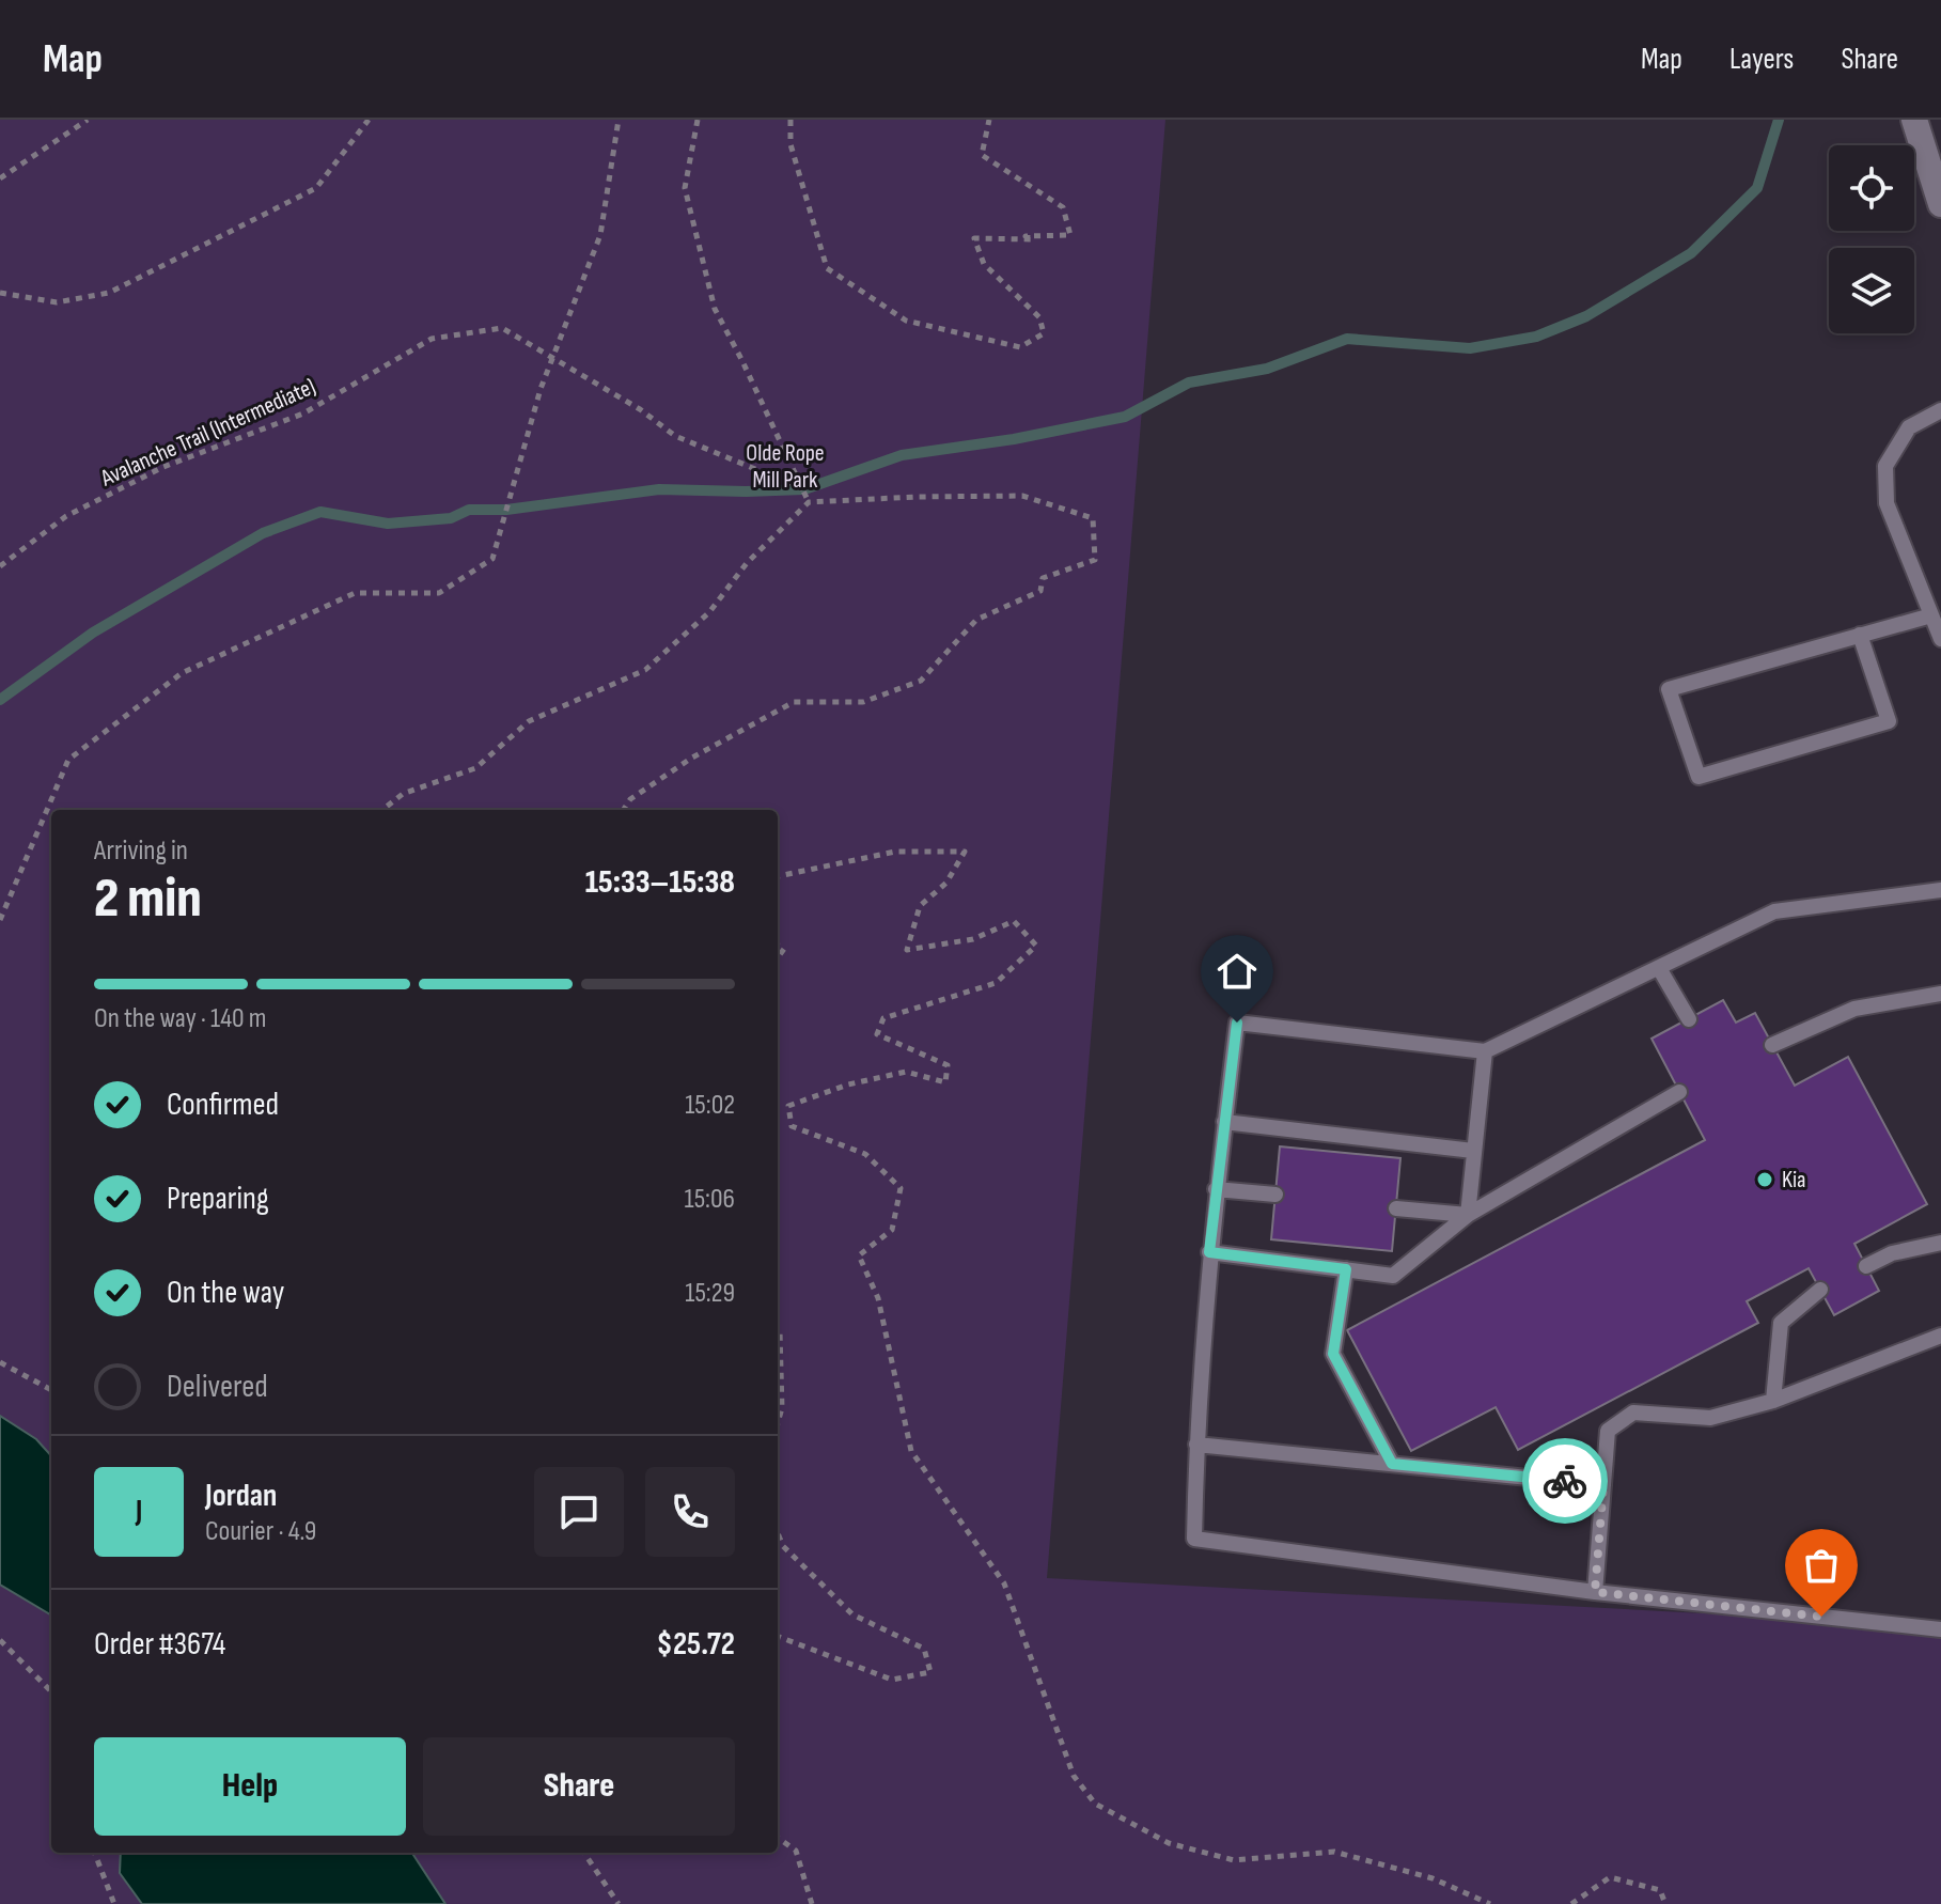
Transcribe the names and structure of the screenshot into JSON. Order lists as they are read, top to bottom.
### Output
{
  "streets": {
    "path": ["Avalanche Trail (Intermediate)"]
  },
  "parks": ["Olde Rope Mill Park"],
  "places": ["Kia"],
  "page": {
    "header": "Map",
    "nav": ["Map", "Layers", "Share"],
    "heading": ["2 min", "Arriving in", "15:33–15:38"],
    "panel": [
      "Jordan",
      "Courier · 4.9",
      "Order #3674",
      "$25.72"
    ],
    "bar": "On the way · 140 m",
    "list": [
      ["Confirmed", "15:02"],
      ["Preparing", "15:06"],
      ["On the way", "15:29"],
      "Delivered"
    ],
    "round": "J",
    "buttons": ["Help", "Share"]
  }
}
